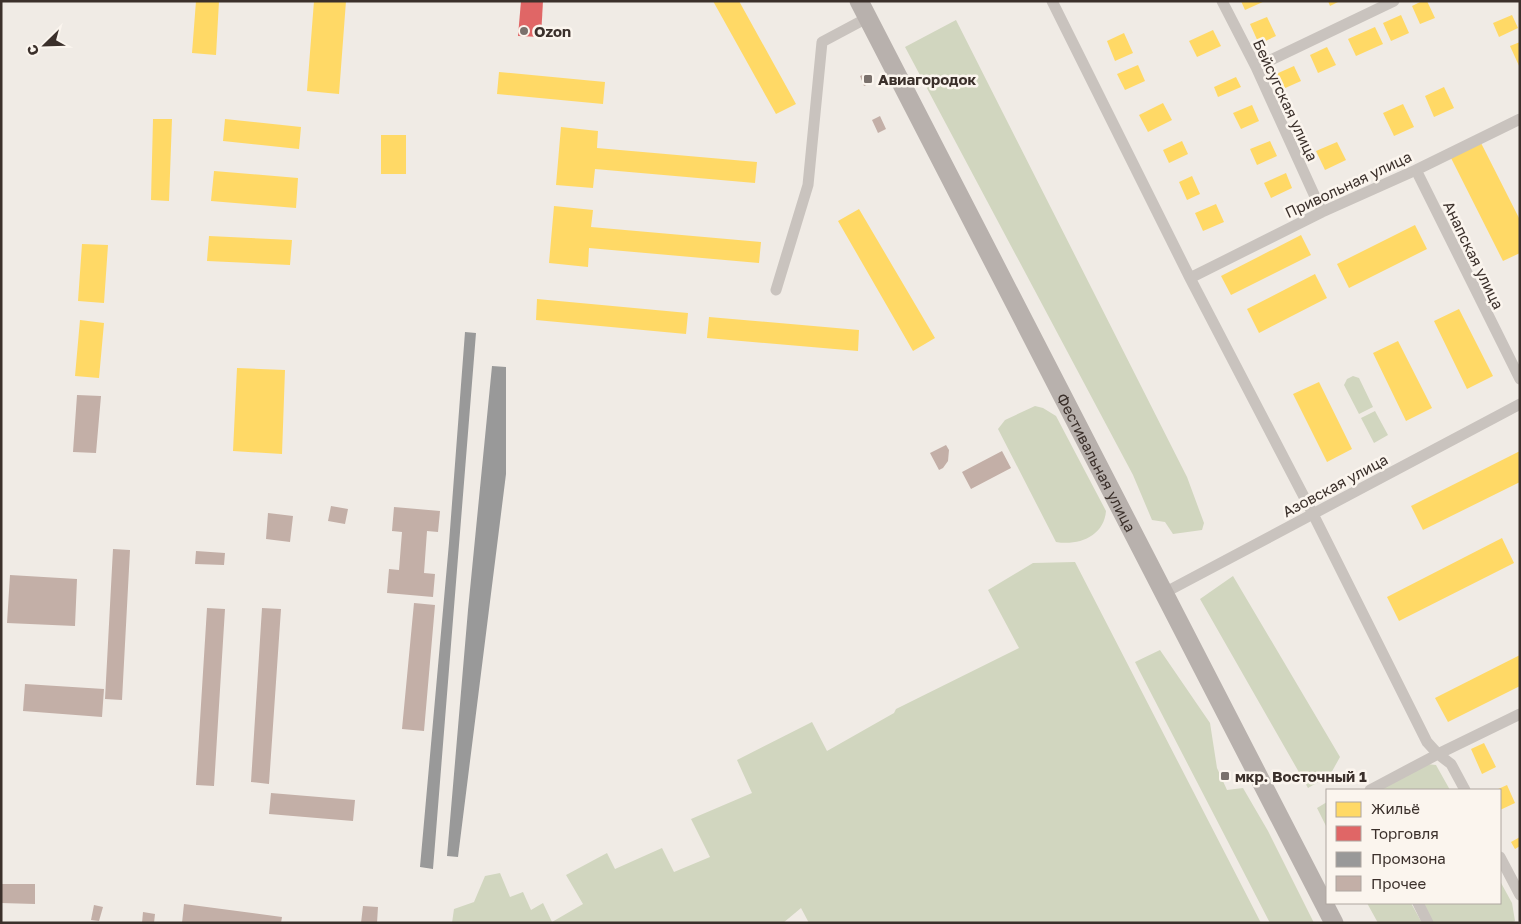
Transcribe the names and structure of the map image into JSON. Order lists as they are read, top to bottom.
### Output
{
  "streets": {
    "main road": ["Фестивальная улица"],
    "street": [
      "Бейсугская улица",
      "Привольная улица",
      "Анапская улица",
      "Азовская улица"
    ]
  },
  "crossings": [
    ["Бейсугская улица", "Привольная улица"],
    ["Привольная улица", "Анапская улица"],
    ["Фестивальная улица", "Азовская улица"]
  ],
  "places": {
    "other": ["Ozon"],
    "transit": ["Авиагородок", "мкр. Восточный 1"]
  },
  "legend": [
    "Жильё",
    "Торговля",
    "Промзона",
    "Прочее"
  ],
  "north": "bottom left"
}
